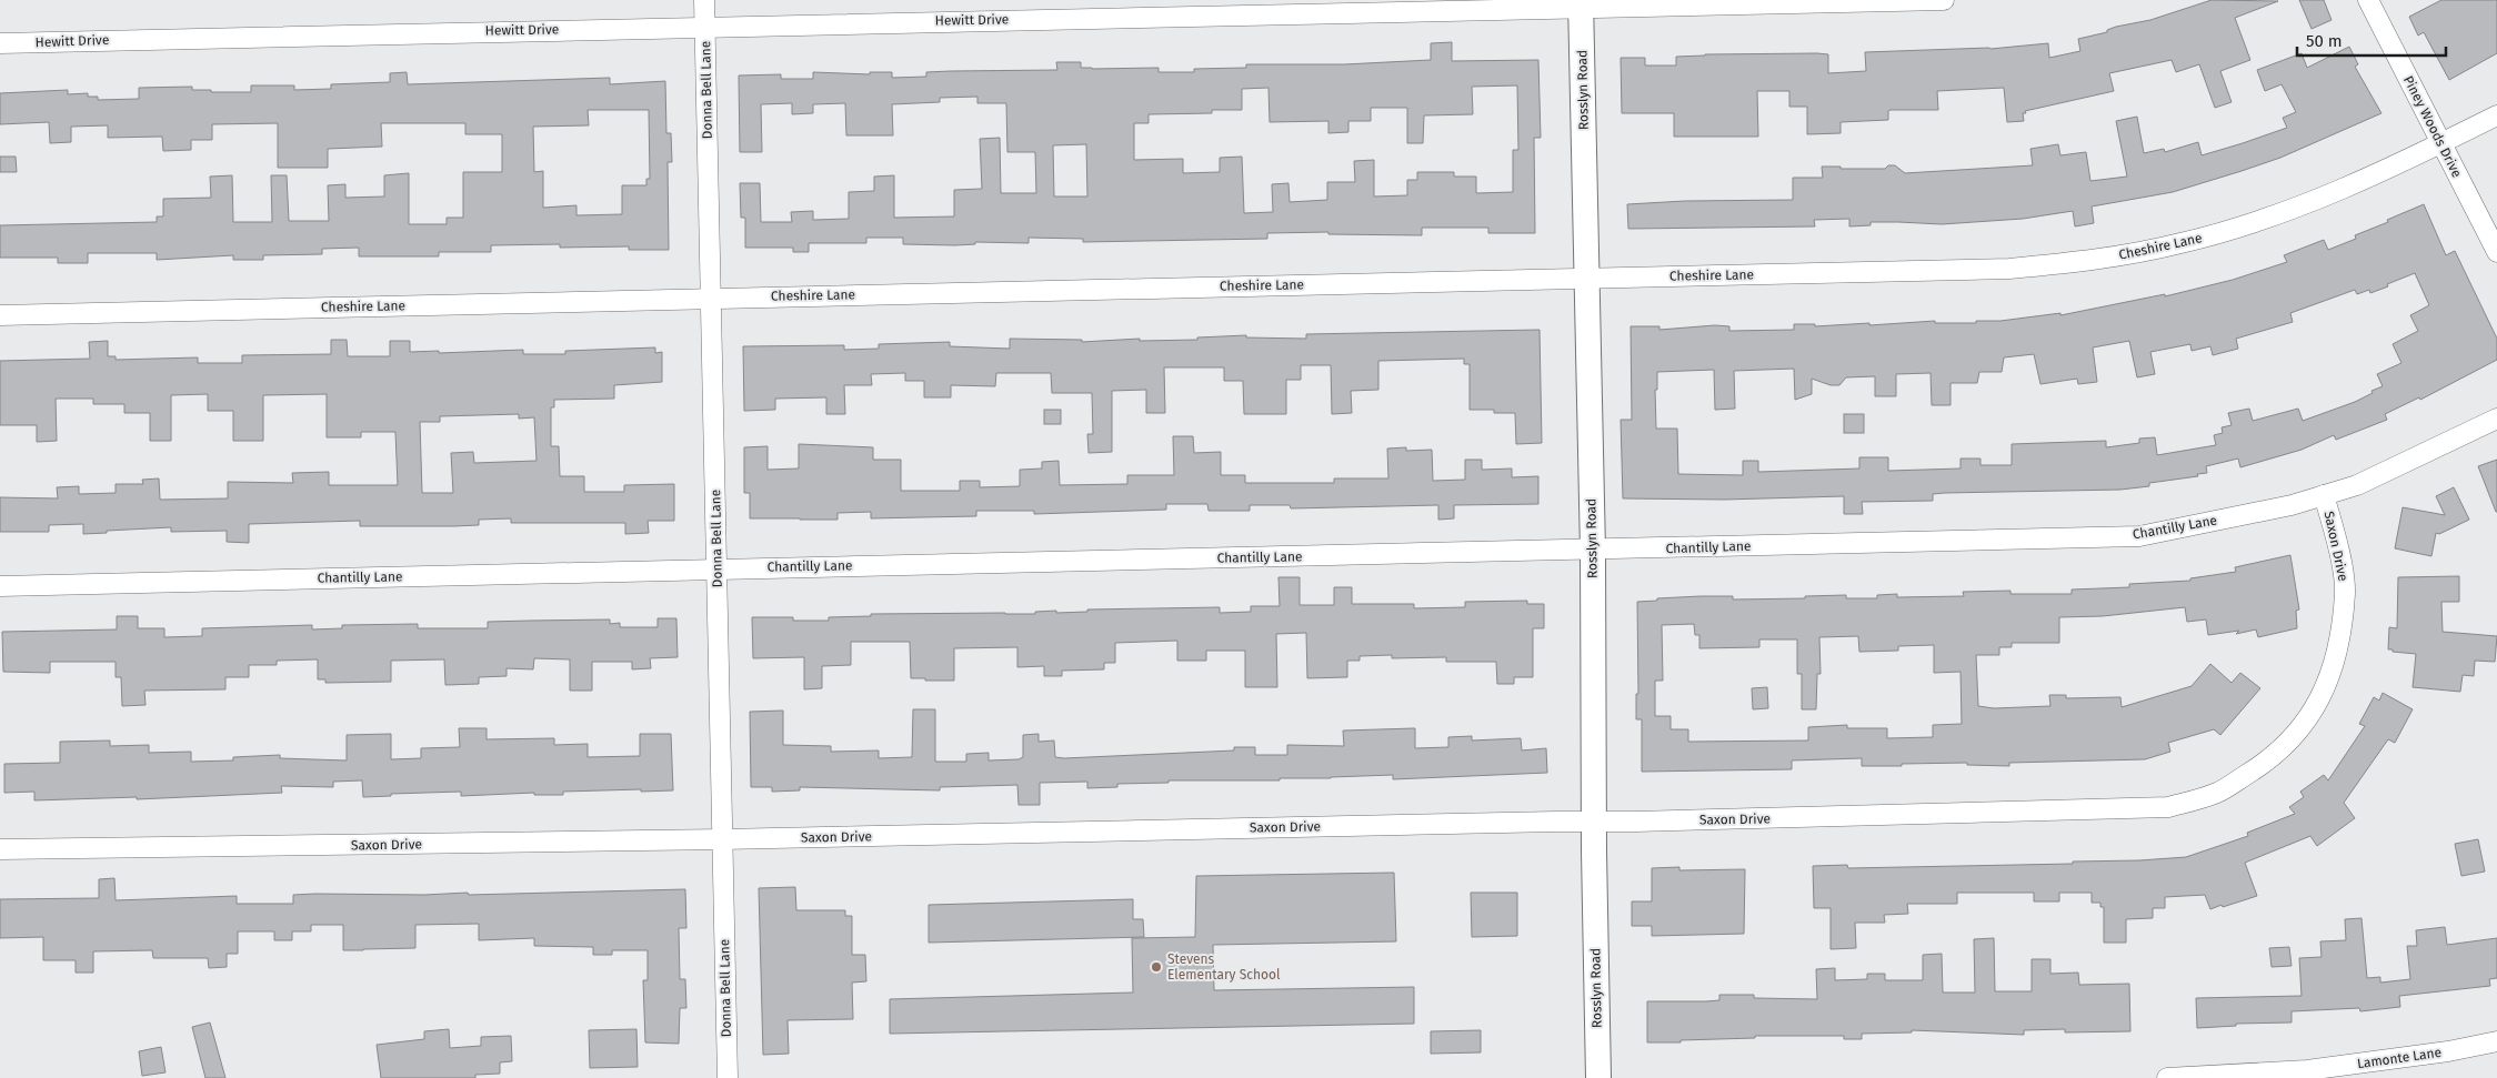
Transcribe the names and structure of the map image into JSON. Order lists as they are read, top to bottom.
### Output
{
  "streets": {
    "street": [
      "Hewitt Drive",
      "Donna Bell Lane",
      "Rosslyn Road",
      "Piney Woods Drive",
      "Cheshire Lane",
      "Chantilly Lane",
      "Saxon Drive",
      "Lamonte Lane"
    ]
  },
  "crossings": [
    ["Hewitt Drive", "Donna Bell Lane"],
    ["Hewitt Drive", "Rosslyn Road"],
    ["Donna Bell Lane", "Cheshire Lane"],
    ["Donna Bell Lane", "Chantilly Lane"],
    ["Donna Bell Lane", "Saxon Drive"],
    ["Rosslyn Road", "Cheshire Lane"],
    ["Rosslyn Road", "Chantilly Lane"],
    ["Rosslyn Road", "Saxon Drive"],
    ["Piney Woods Drive", "Cheshire Lane"],
    ["Chantilly Lane", "Saxon Drive"]
  ],
  "places": ["Stevens Elementary School"],
  "scale_bar": "50 m"
}
